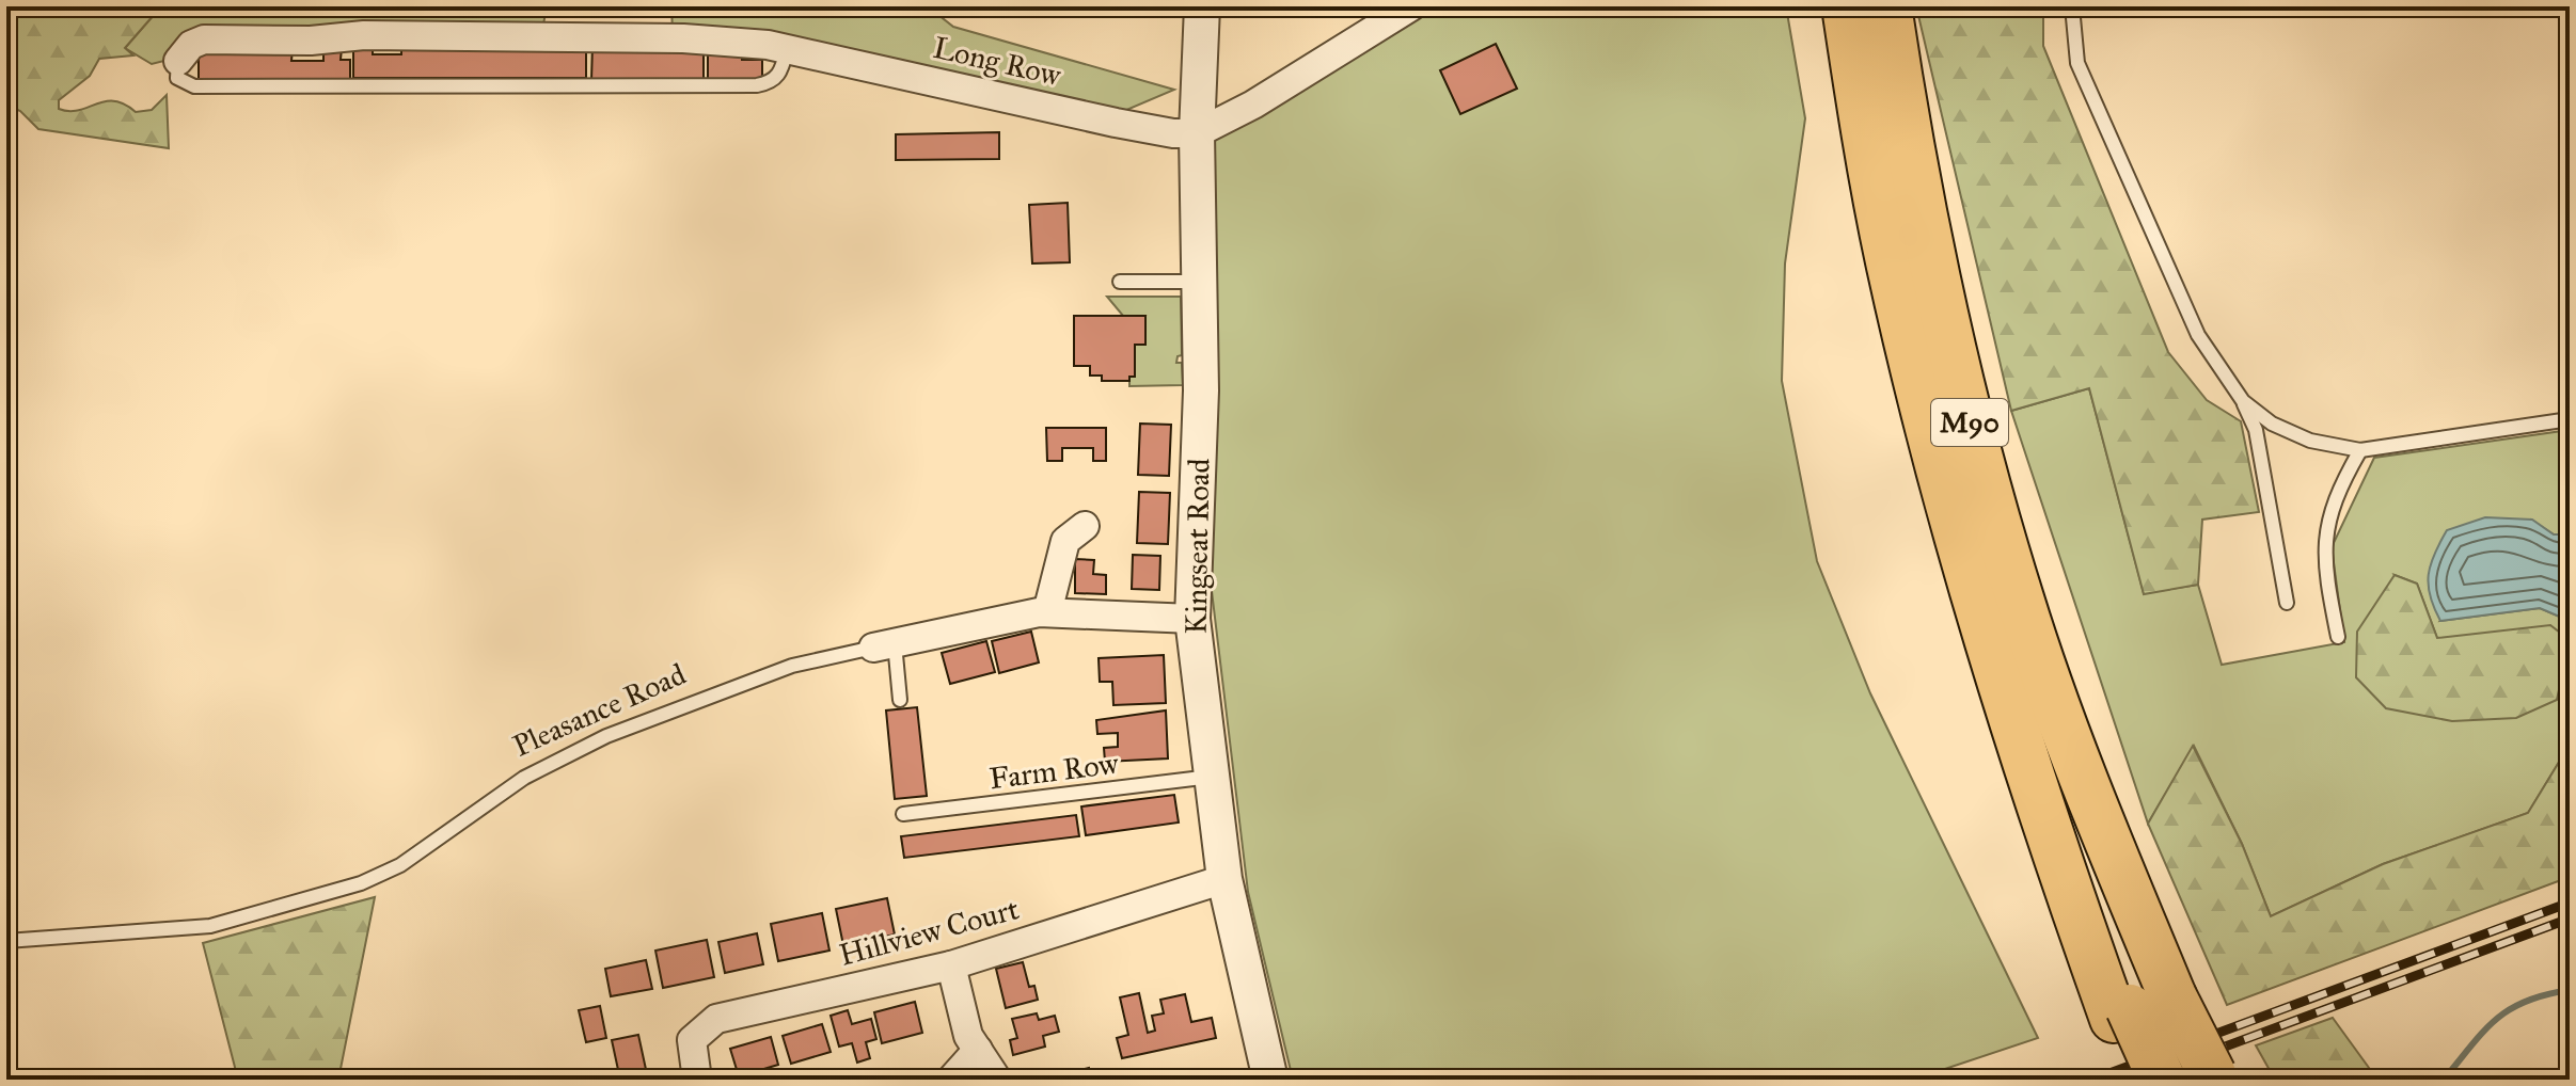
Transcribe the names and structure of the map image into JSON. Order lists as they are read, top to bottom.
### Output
{
  "streets": {
    "highway": ["M90"],
    "street": [
      "Long Row",
      "Kingseat Road",
      "Pleasance Road",
      "Hillview Court"
    ],
    "lane": ["Farm Row"]
  },
  "crossings": [
    ["Long Row", "Kingseat Road"],
    ["Kingseat Road", "Pleasance Road"],
    ["Kingseat Road", "Farm Row"],
    ["Kingseat Road", "Hillview Court"]
  ]
}
